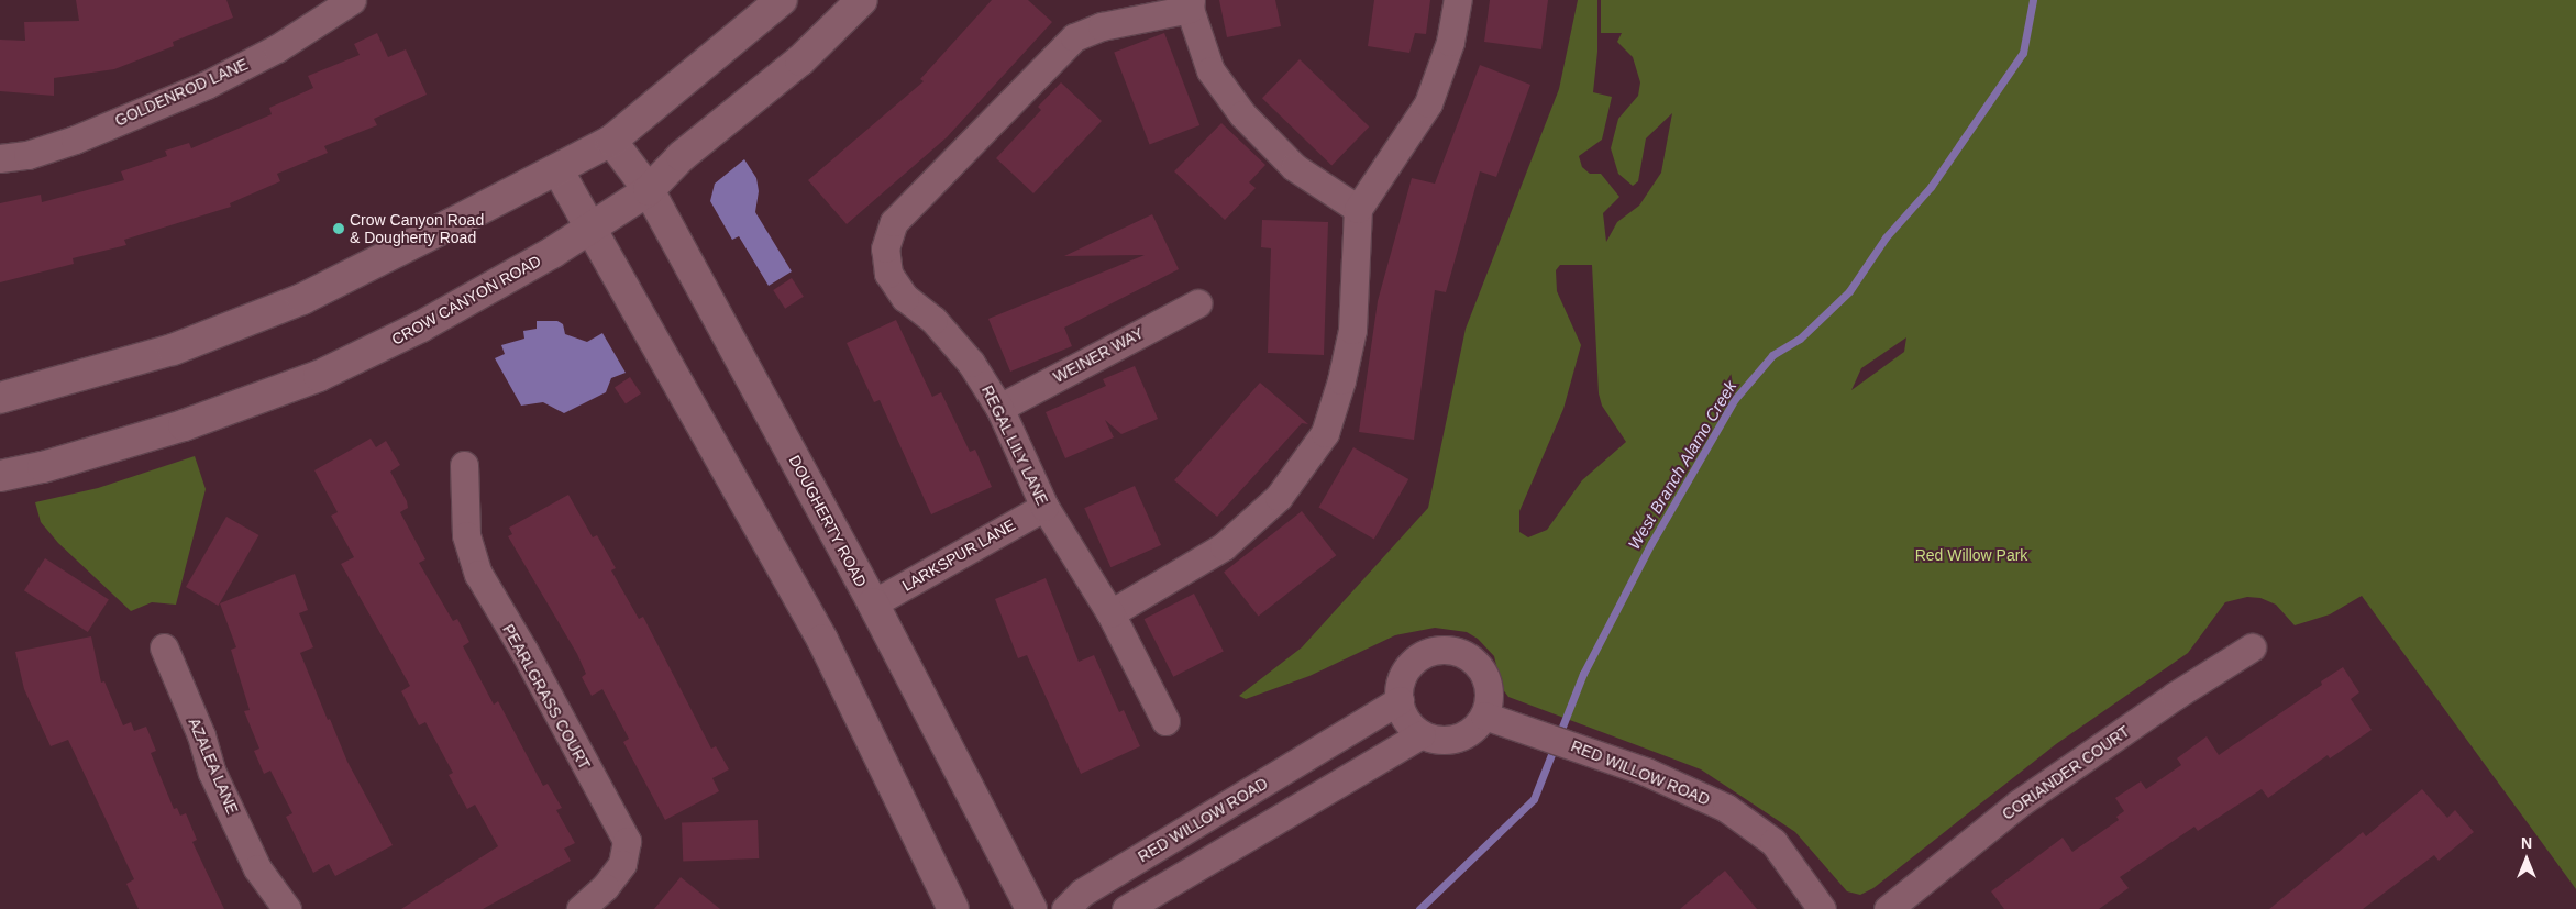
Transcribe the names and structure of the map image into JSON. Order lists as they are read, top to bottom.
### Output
{
  "streets": {
    "main road": ["CROW CANYON ROAD", "DOUGHERTY ROAD"],
    "street": [
      "GOLDENROD LANE",
      "WEINER WAY",
      "REGAL LILY LANE",
      "LARKSPUR LANE",
      "PEARLGRASS COURT",
      "AZALEA LANE",
      "RED WILLOW ROAD",
      "CORIANDER COURT"
    ]
  },
  "crossings": [
    ["CROW CANYON ROAD", "DOUGHERTY ROAD"],
    ["WEINER WAY", "REGAL LILY LANE"],
    ["REGAL LILY LANE", "LARKSPUR LANE"],
    ["DOUGHERTY ROAD", "LARKSPUR LANE"]
  ],
  "water": ["West Branch Alamo Creek"],
  "parks": ["Red Willow Park"],
  "places": ["Crow Canyon Road & Dougherty Road"],
  "north": "top"
}
